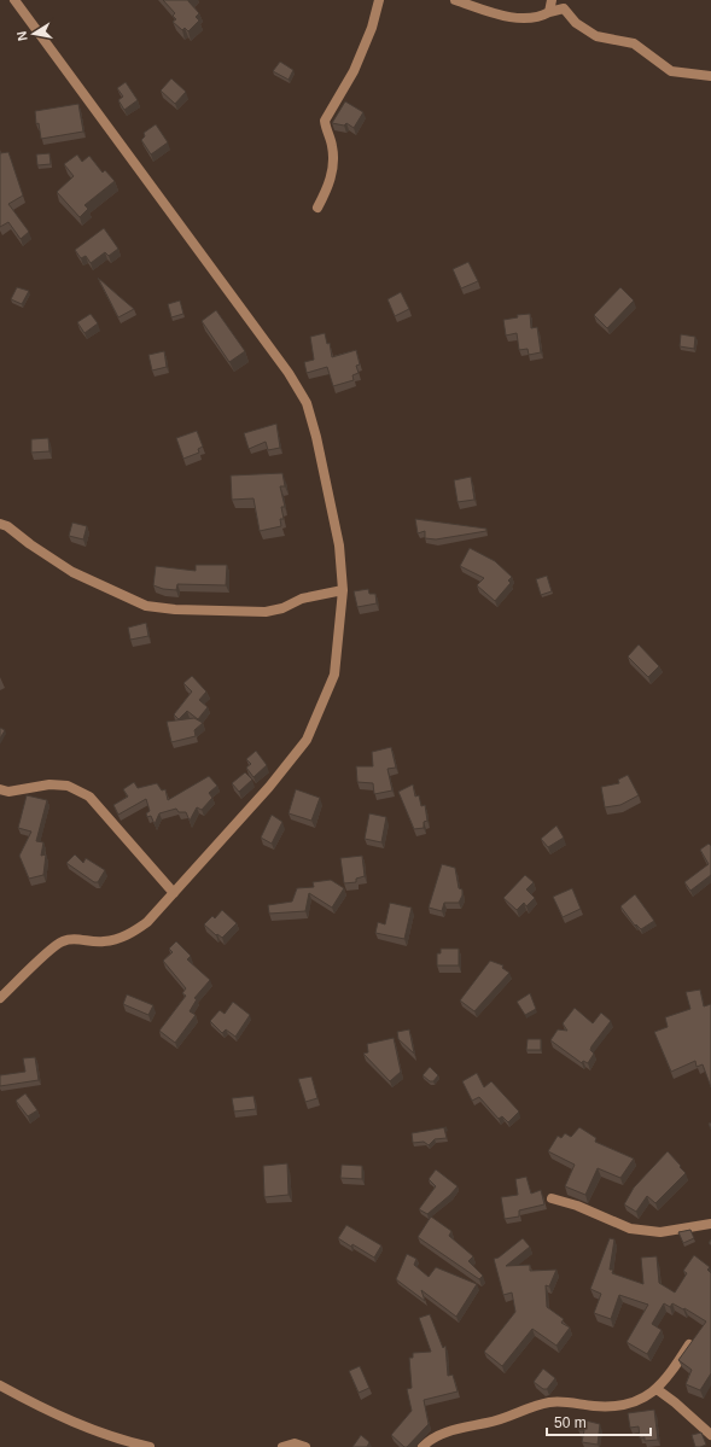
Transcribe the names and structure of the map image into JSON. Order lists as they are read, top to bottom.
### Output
{
  "scale_bar": "50 m",
  "north": "left"
}
